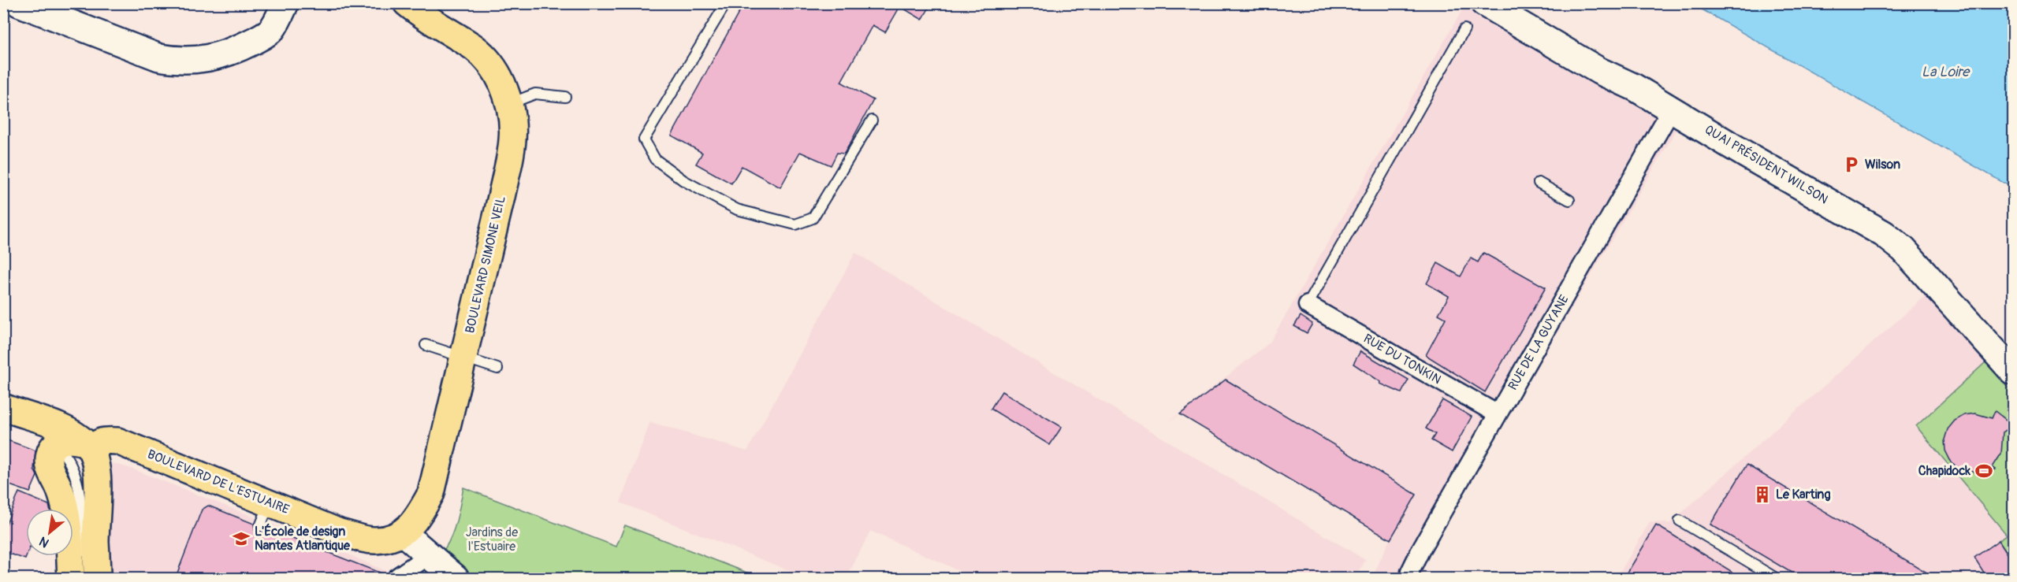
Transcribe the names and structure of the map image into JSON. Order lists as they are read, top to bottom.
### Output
{
  "streets": {
    "main road": ["QUAI PRÉSIDENT WILSON", "BOULEVARD SIMONE VEIL", "BOULEVARD DE L'ESTUAIRE"],
    "street": ["RUE DE LA GUYANE", "RUE DU TONKIN"]
  },
  "crossings": [
    ["QUAI PRÉSIDENT WILSON", "RUE DE LA GUYANE"],
    ["BOULEVARD SIMONE VEIL", "BOULEVARD DE L'ESTUAIRE"],
    ["RUE DE LA GUYANE", "RUE DU TONKIN"]
  ],
  "water": ["La Loire"],
  "parks": ["Jardins de l'Estuaire"],
  "places": {
    "parking": ["Wilson"],
    "sports": ["Chapidock"],
    "building": ["Le Karting"],
    "school or university": ["L'École de design Nantes Atlantique"]
  },
  "north": "bottom left"
}
